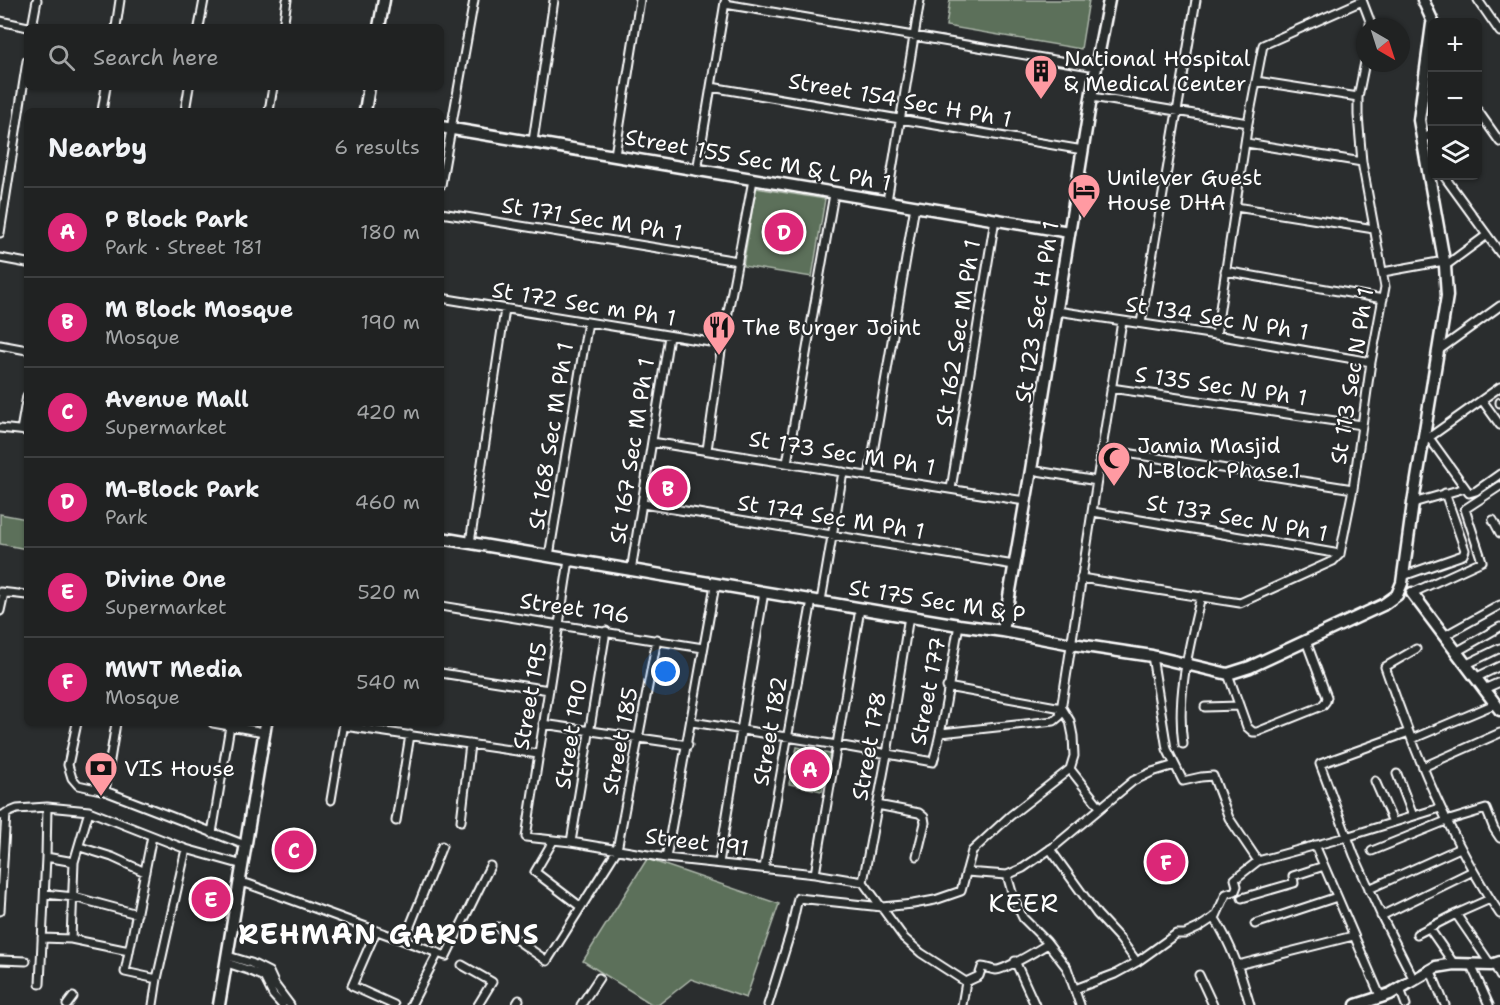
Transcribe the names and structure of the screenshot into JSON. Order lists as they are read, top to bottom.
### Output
{
  "streets": {
    "street": [
      "Street 154 Sec H Ph 1",
      "Street 155 Sec M & L Ph 1",
      "St 171 Sec M Ph 1",
      "St 172 Sec m Ph 1",
      "St 123 Sec H Ph 1",
      "St 134 Sec N Ph 1",
      "St 162 Sec M Ph 1",
      "St 113 Sec N Ph 1",
      "S 135 Sec N Ph 1",
      "St 168 Sec M Ph 1",
      "St 167 Sec M Ph 1",
      "St 173 Sec M Ph 1",
      "St 174 Sec M Ph 1",
      "St 137 Sec N Ph 1",
      "St 175 Sec M & P",
      "Street 196",
      "Street 177",
      "Street 195",
      "Street 182",
      "Street 190",
      "Street 185",
      "Street 178",
      "Street 191"
    ]
  },
  "crossings": [
    ["Street 154 Sec H Ph 1", "St 123 Sec H Ph 1"],
    ["Street 155 Sec M & L Ph 1", "St 123 Sec H Ph 1"],
    ["Street 155 Sec M & L Ph 1", "St 162 Sec M Ph 1"],
    ["St 172 Sec m Ph 1", "St 168 Sec M Ph 1"],
    ["St 172 Sec m Ph 1", "St 167 Sec M Ph 1"],
    ["St 123 Sec H Ph 1", "St 134 Sec N Ph 1"],
    ["St 123 Sec H Ph 1", "St 173 Sec M Ph 1"],
    ["St 123 Sec H Ph 1", "St 174 Sec M Ph 1"],
    ["St 123 Sec H Ph 1", "St 175 Sec M & P"],
    ["St 134 Sec N Ph 1", "St 113 Sec N Ph 1"],
    ["St 162 Sec M Ph 1", "St 173 Sec M Ph 1"],
    ["St 113 Sec N Ph 1", "S 135 Sec N Ph 1"],
    ["St 113 Sec N Ph 1", "St 137 Sec N Ph 1"],
    ["St 168 Sec M Ph 1", "St 175 Sec M & P"],
    ["St 167 Sec M Ph 1", "St 173 Sec M Ph 1"],
    ["St 167 Sec M Ph 1", "St 174 Sec M Ph 1"],
    ["St 167 Sec M Ph 1", "St 175 Sec M & P"],
    ["St 173 Sec M Ph 1", "Street 182"],
    ["St 174 Sec M Ph 1", "Street 182"],
    ["St 175 Sec M & P", "Street 177"],
    ["St 175 Sec M & P", "Street 195"],
    ["St 175 Sec M & P", "Street 182"],
    ["St 175 Sec M & P", "Street 178"],
    ["Street 196", "Street 195"],
    ["Street 196", "Street 190"],
    ["Street 196", "Street 185"],
    ["Street 177", "Street 178"],
    ["Street 195", "Street 191"],
    ["Street 182", "Street 191"],
    ["Street 190", "Street 191"],
    ["Street 185", "Street 191"],
    ["Street 178", "Street 191"]
  ],
  "districts": ["KEER", "REHMAN GARDENS"],
  "places": {
    "building": ["National Hospital & Medical Center"],
    "hotel": ["Unilever Guest House DHA"],
    "restaurant": ["The Burger Joint"],
    "mosque": ["Jamia Masjid N-Block Phase.1"],
    "bank": ["VIS House"]
  },
  "north": "bottom right",
  "page": {
    "map_buttons": ["+", "−"],
    "search": "Search here",
    "heading": ["Nearby", "6 results"],
    "list": [
      {
        "mark": "A",
        "name": "P Block Park",
        "note": "Park · Street 181",
        "value": "180 m"
      },
      {
        "mark": "B",
        "name": "M Block Mosque",
        "note": "Mosque",
        "value": "190 m"
      },
      {
        "mark": "C",
        "name": "Avenue Mall",
        "note": "Supermarket",
        "value": "420 m"
      },
      {
        "mark": "D",
        "name": "M-Block Park",
        "note": "Park",
        "value": "460 m"
      },
      {
        "mark": "E",
        "name": "Divine One",
        "note": "Supermarket",
        "value": "520 m"
      },
      {
        "mark": "F",
        "name": "MWT Media",
        "note": "Mosque",
        "value": "540 m"
      }
    ],
    "pins": [
      "D",
      "B",
      "A",
      "C",
      "F",
      "E"
    ]
  }
}
